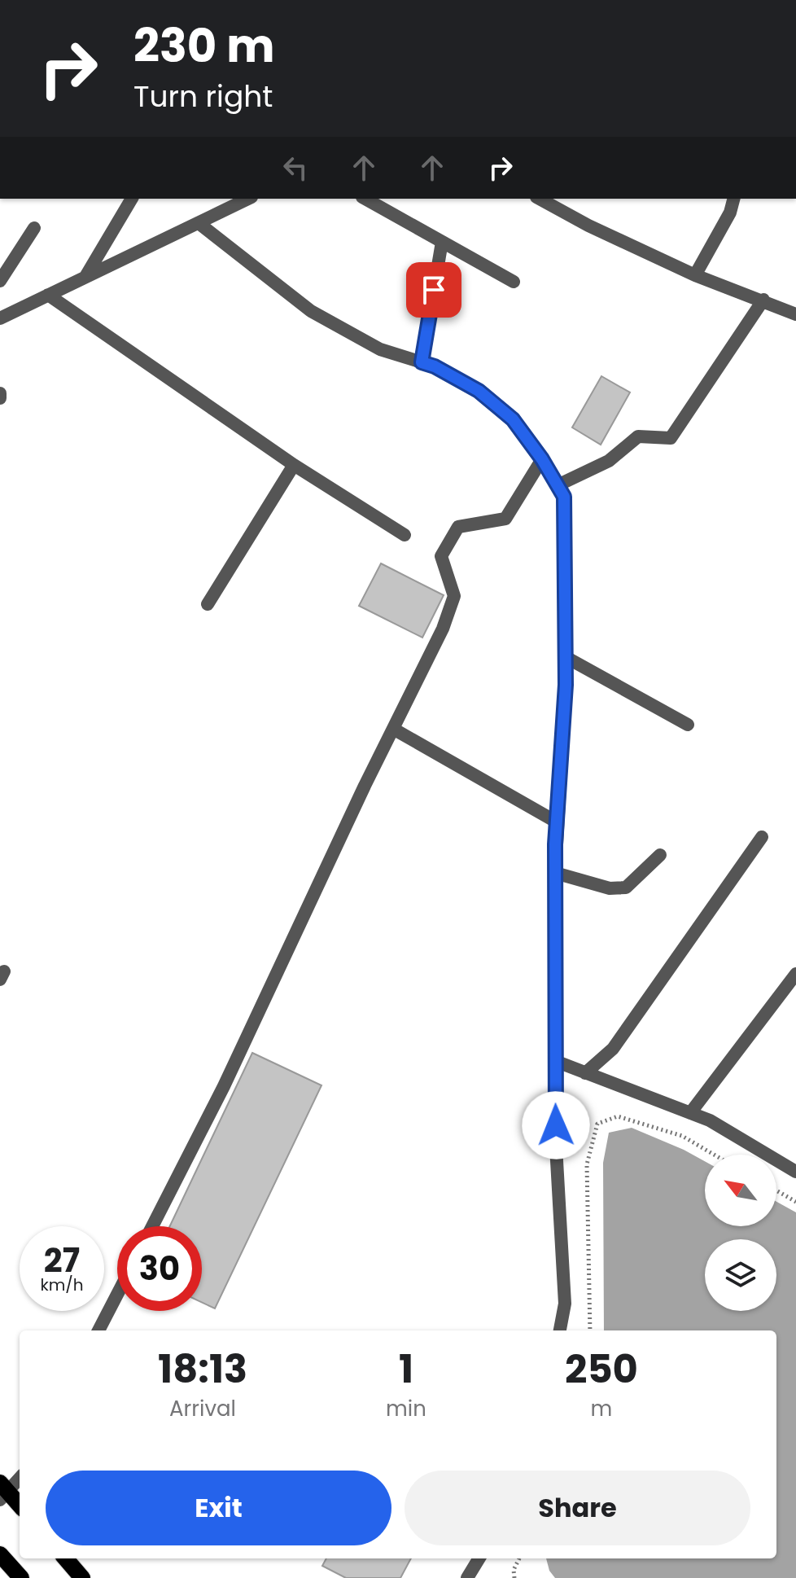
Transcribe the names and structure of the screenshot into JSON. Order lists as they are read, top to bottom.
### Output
{
  "north": "top left",
  "page": {
    "turn": ["230 m", "Turn right"],
    "speed": "27 km/h",
    "limit": "30",
    "eta": [
      "18:13",
      "Arrival",
      "1",
      "min",
      "250",
      "m"
    ],
    "buttons": ["Exit", "Share"]
  }
}
